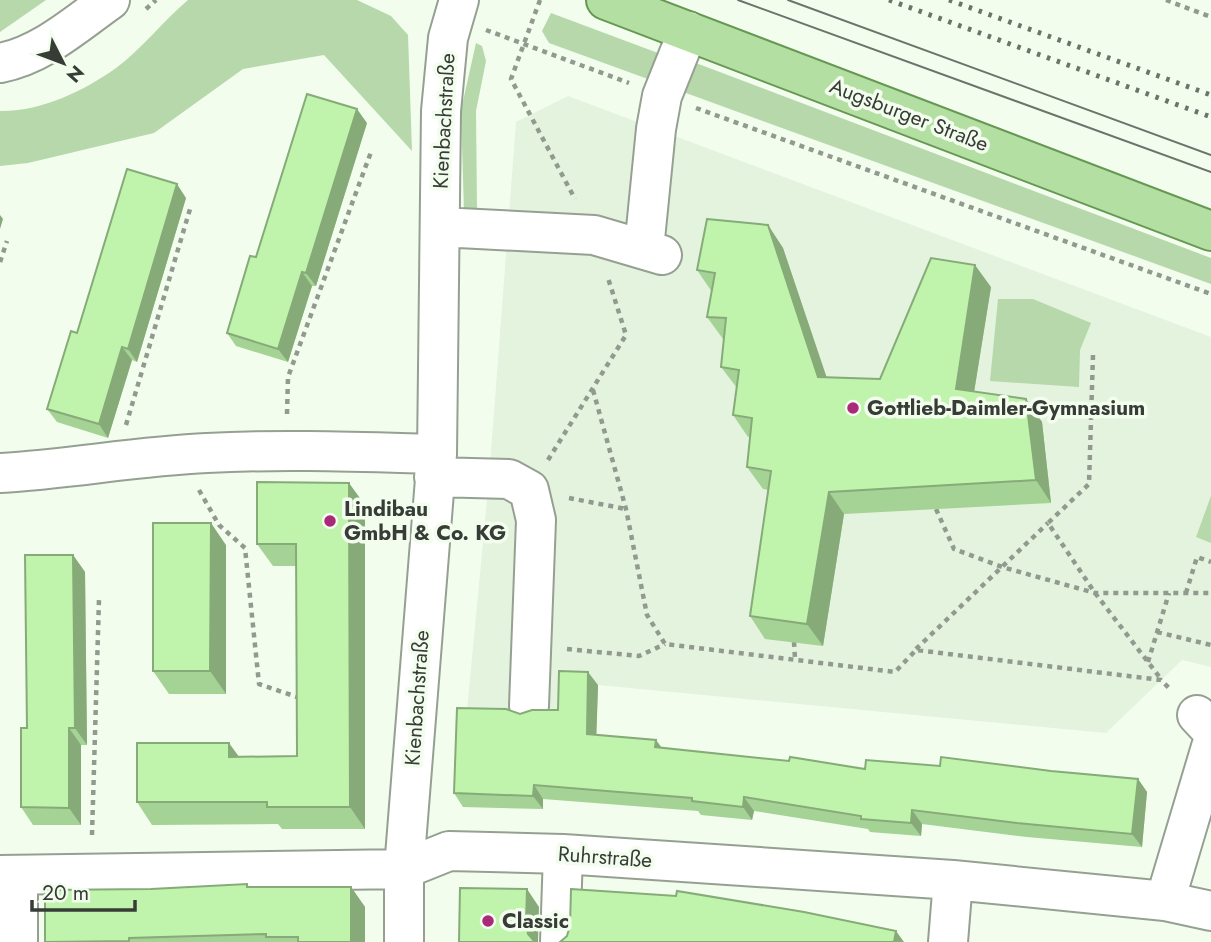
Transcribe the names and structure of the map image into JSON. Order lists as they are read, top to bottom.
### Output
{
  "streets": {
    "main road": ["Augsburger Straße"],
    "street": ["Kienbachstraße", "Ruhrstraße"]
  },
  "crossings": [
    ["Kienbachstraße", "Ruhrstraße"]
  ],
  "places": ["Gottlieb-Daimler-Gymnasium", "Lindibau GmbH & Co. KG", "Classic"],
  "scale_bar": "20 m",
  "north": "bottom right"
}
